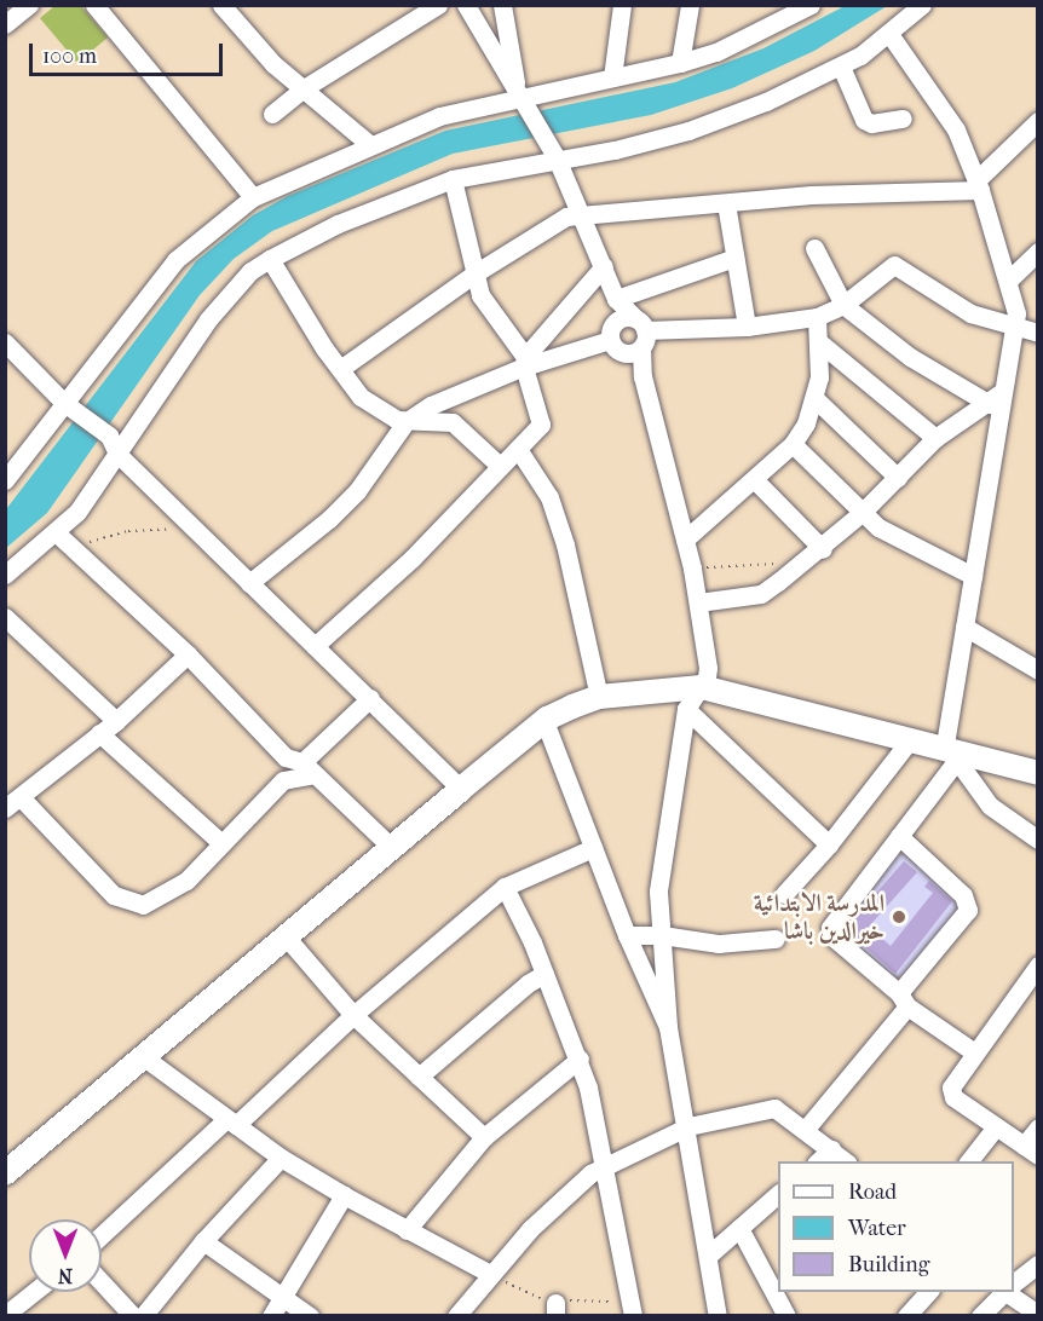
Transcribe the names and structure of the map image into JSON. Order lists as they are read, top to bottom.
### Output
{
  "places": ["المدرسة الابتدائية خيرالدين باشا"],
  "legend": ["Road", "Water", "Building"],
  "scale_bar": "100 m",
  "north": "bottom"
}
